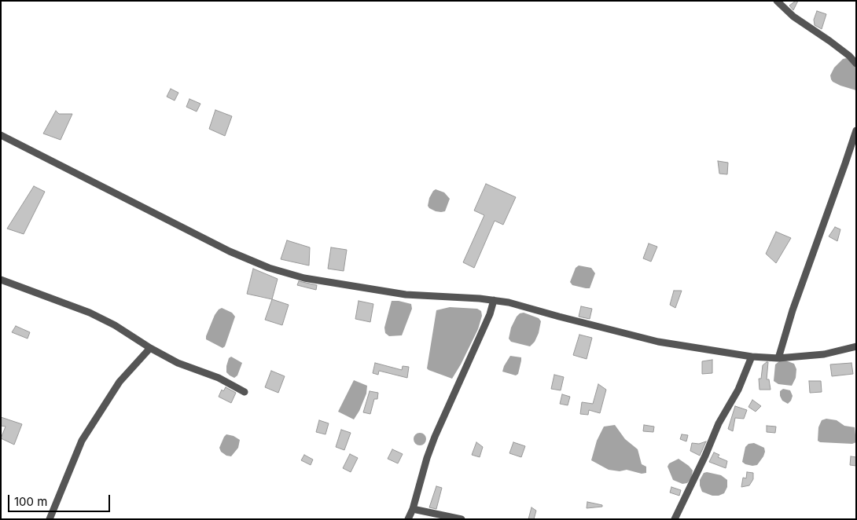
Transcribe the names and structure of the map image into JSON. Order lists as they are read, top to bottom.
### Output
{
  "scale_bar": "100 m"
}
